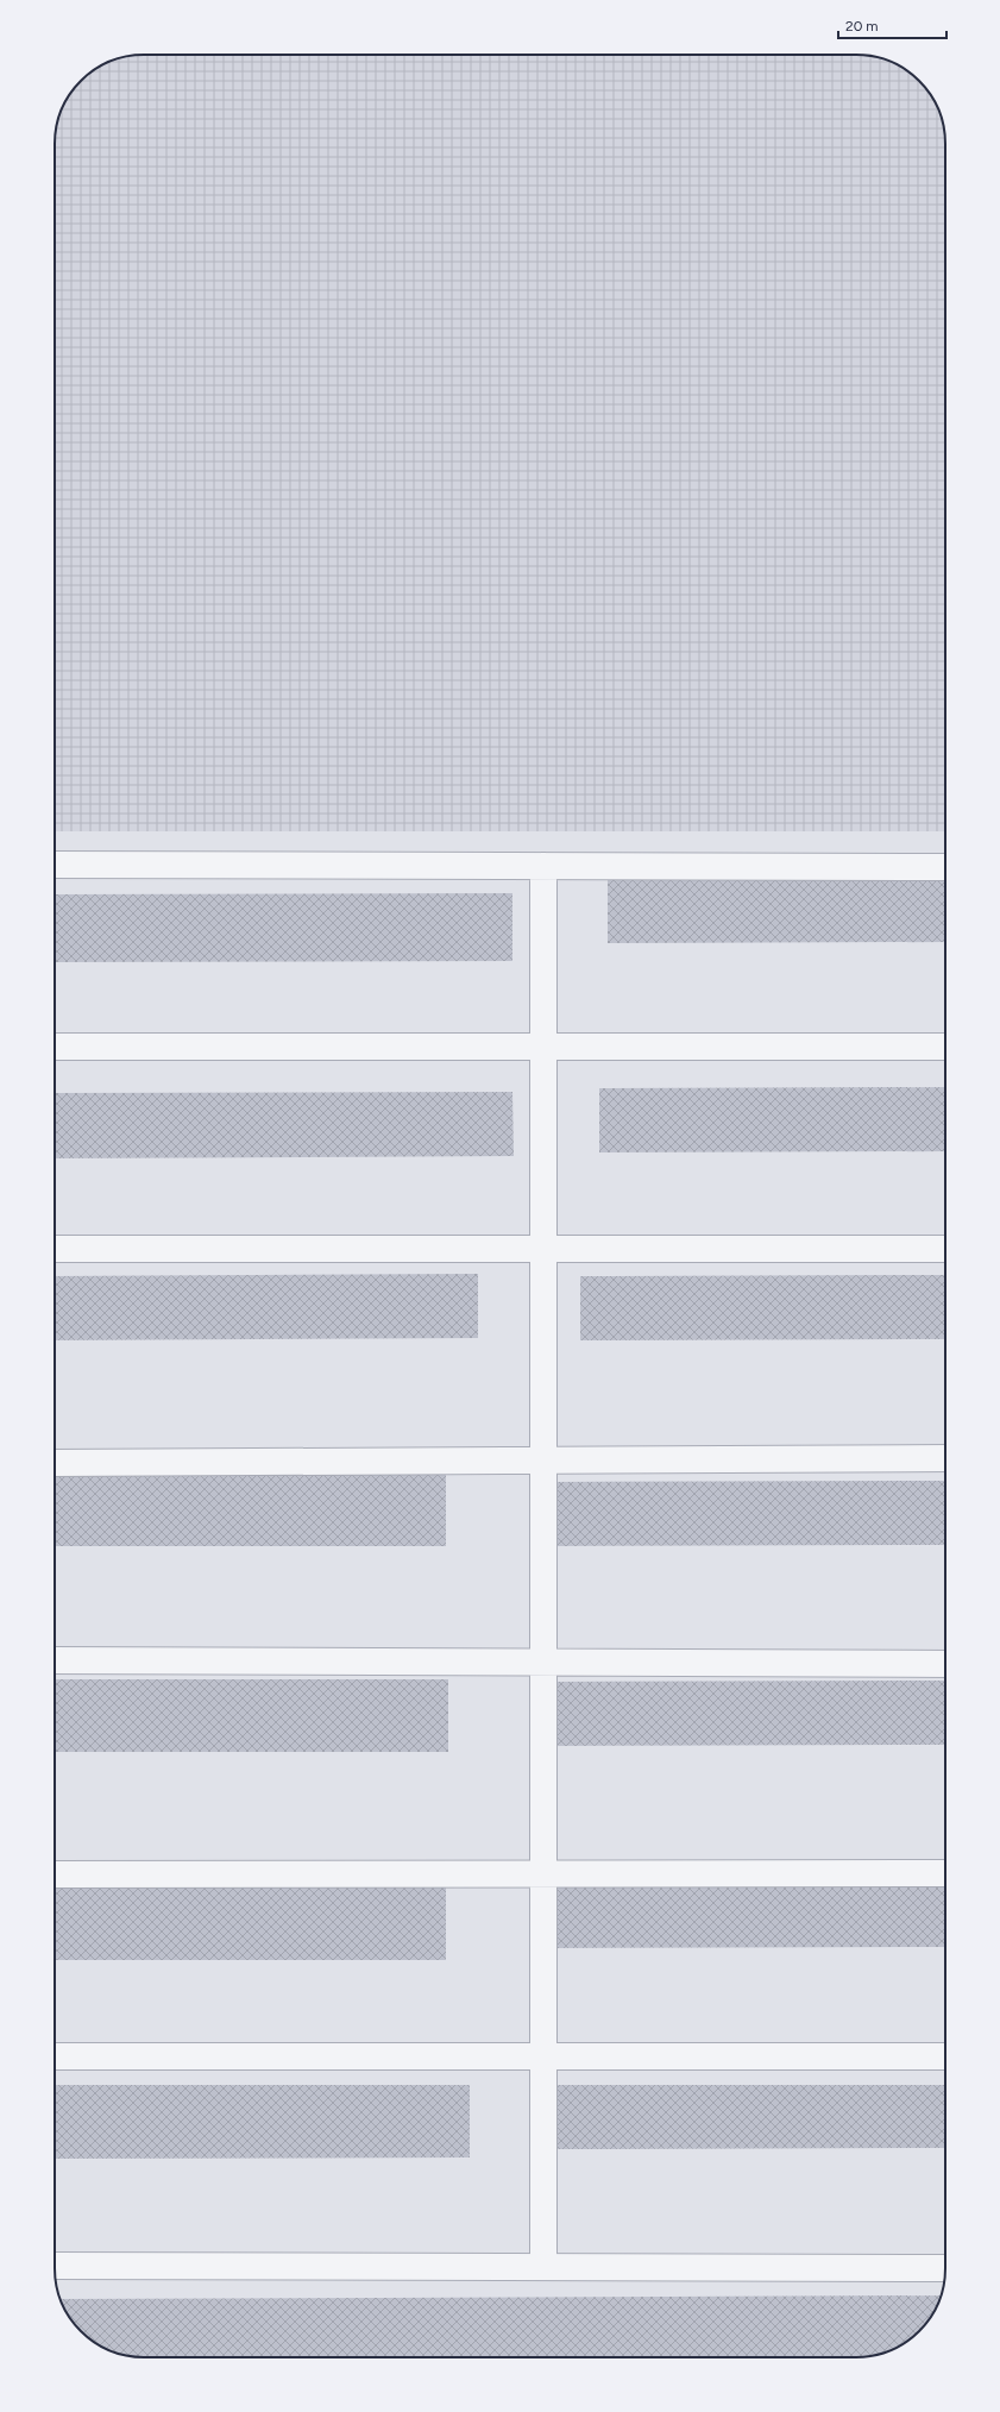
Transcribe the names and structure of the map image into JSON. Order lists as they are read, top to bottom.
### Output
{
  "scale_bar": "20 m"
}
